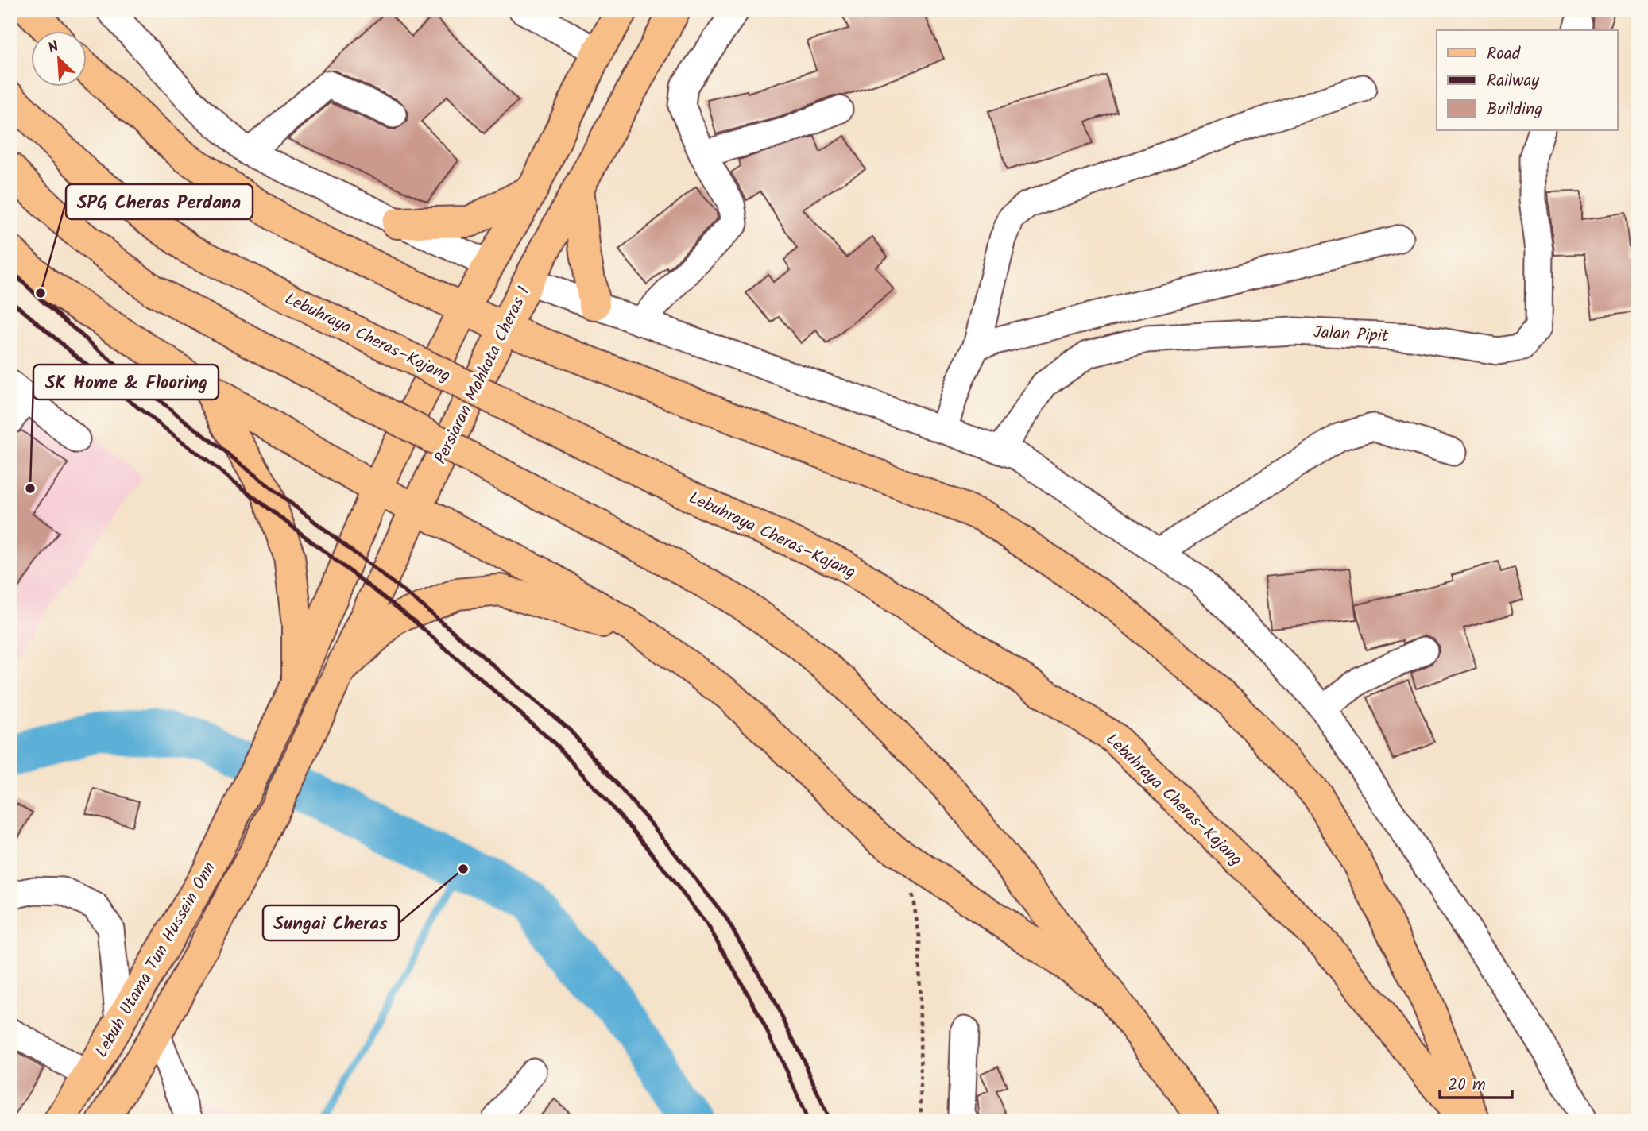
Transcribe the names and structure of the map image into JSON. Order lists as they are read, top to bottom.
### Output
{
  "streets": {
    "main road": ["Lebuhraya Cheras–Kajang", "Persiaran Mahkota Cheras 1", "Lebuh Utama Tun Hussein Onn"],
    "street": ["Jalan Pipit"]
  },
  "crossings": [
    ["Persiaran Mahkota Cheras 1", "Lebuh Utama Tun Hussein Onn"]
  ],
  "places": ["SPG Cheras Perdana", "SK Home & Flooring", "Sungai Cheras"],
  "legend": ["Road", "Railway", "Building"],
  "scale_bar": "20 m",
  "north": "top left"
}
